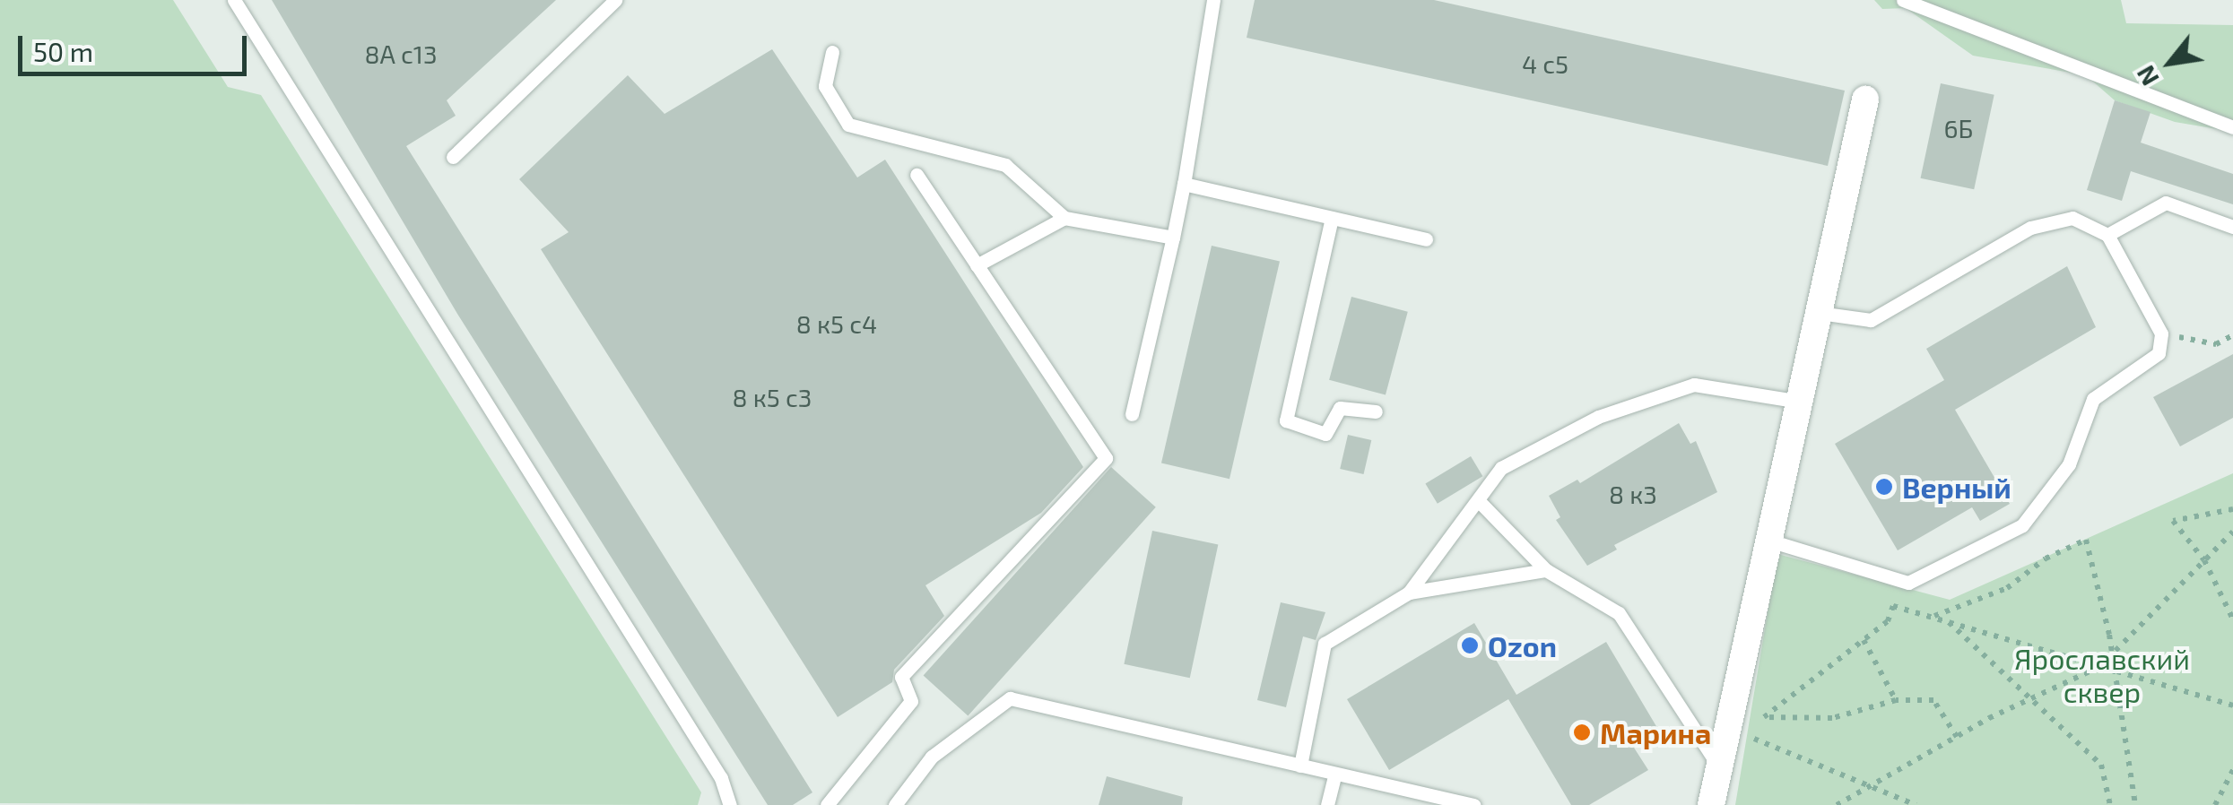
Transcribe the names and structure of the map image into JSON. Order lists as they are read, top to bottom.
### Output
{
  "parks": ["Ярославский сквер"],
  "places": ["Верный", "Ozon", "Марина"],
  "house_numbers": [
    "8А с13",
    "4 с5",
    "6Б",
    "8 к5 с4",
    "8 к5 с3",
    "8 к3"
  ],
  "scale_bar": "50 m",
  "north": "bottom left"
}
